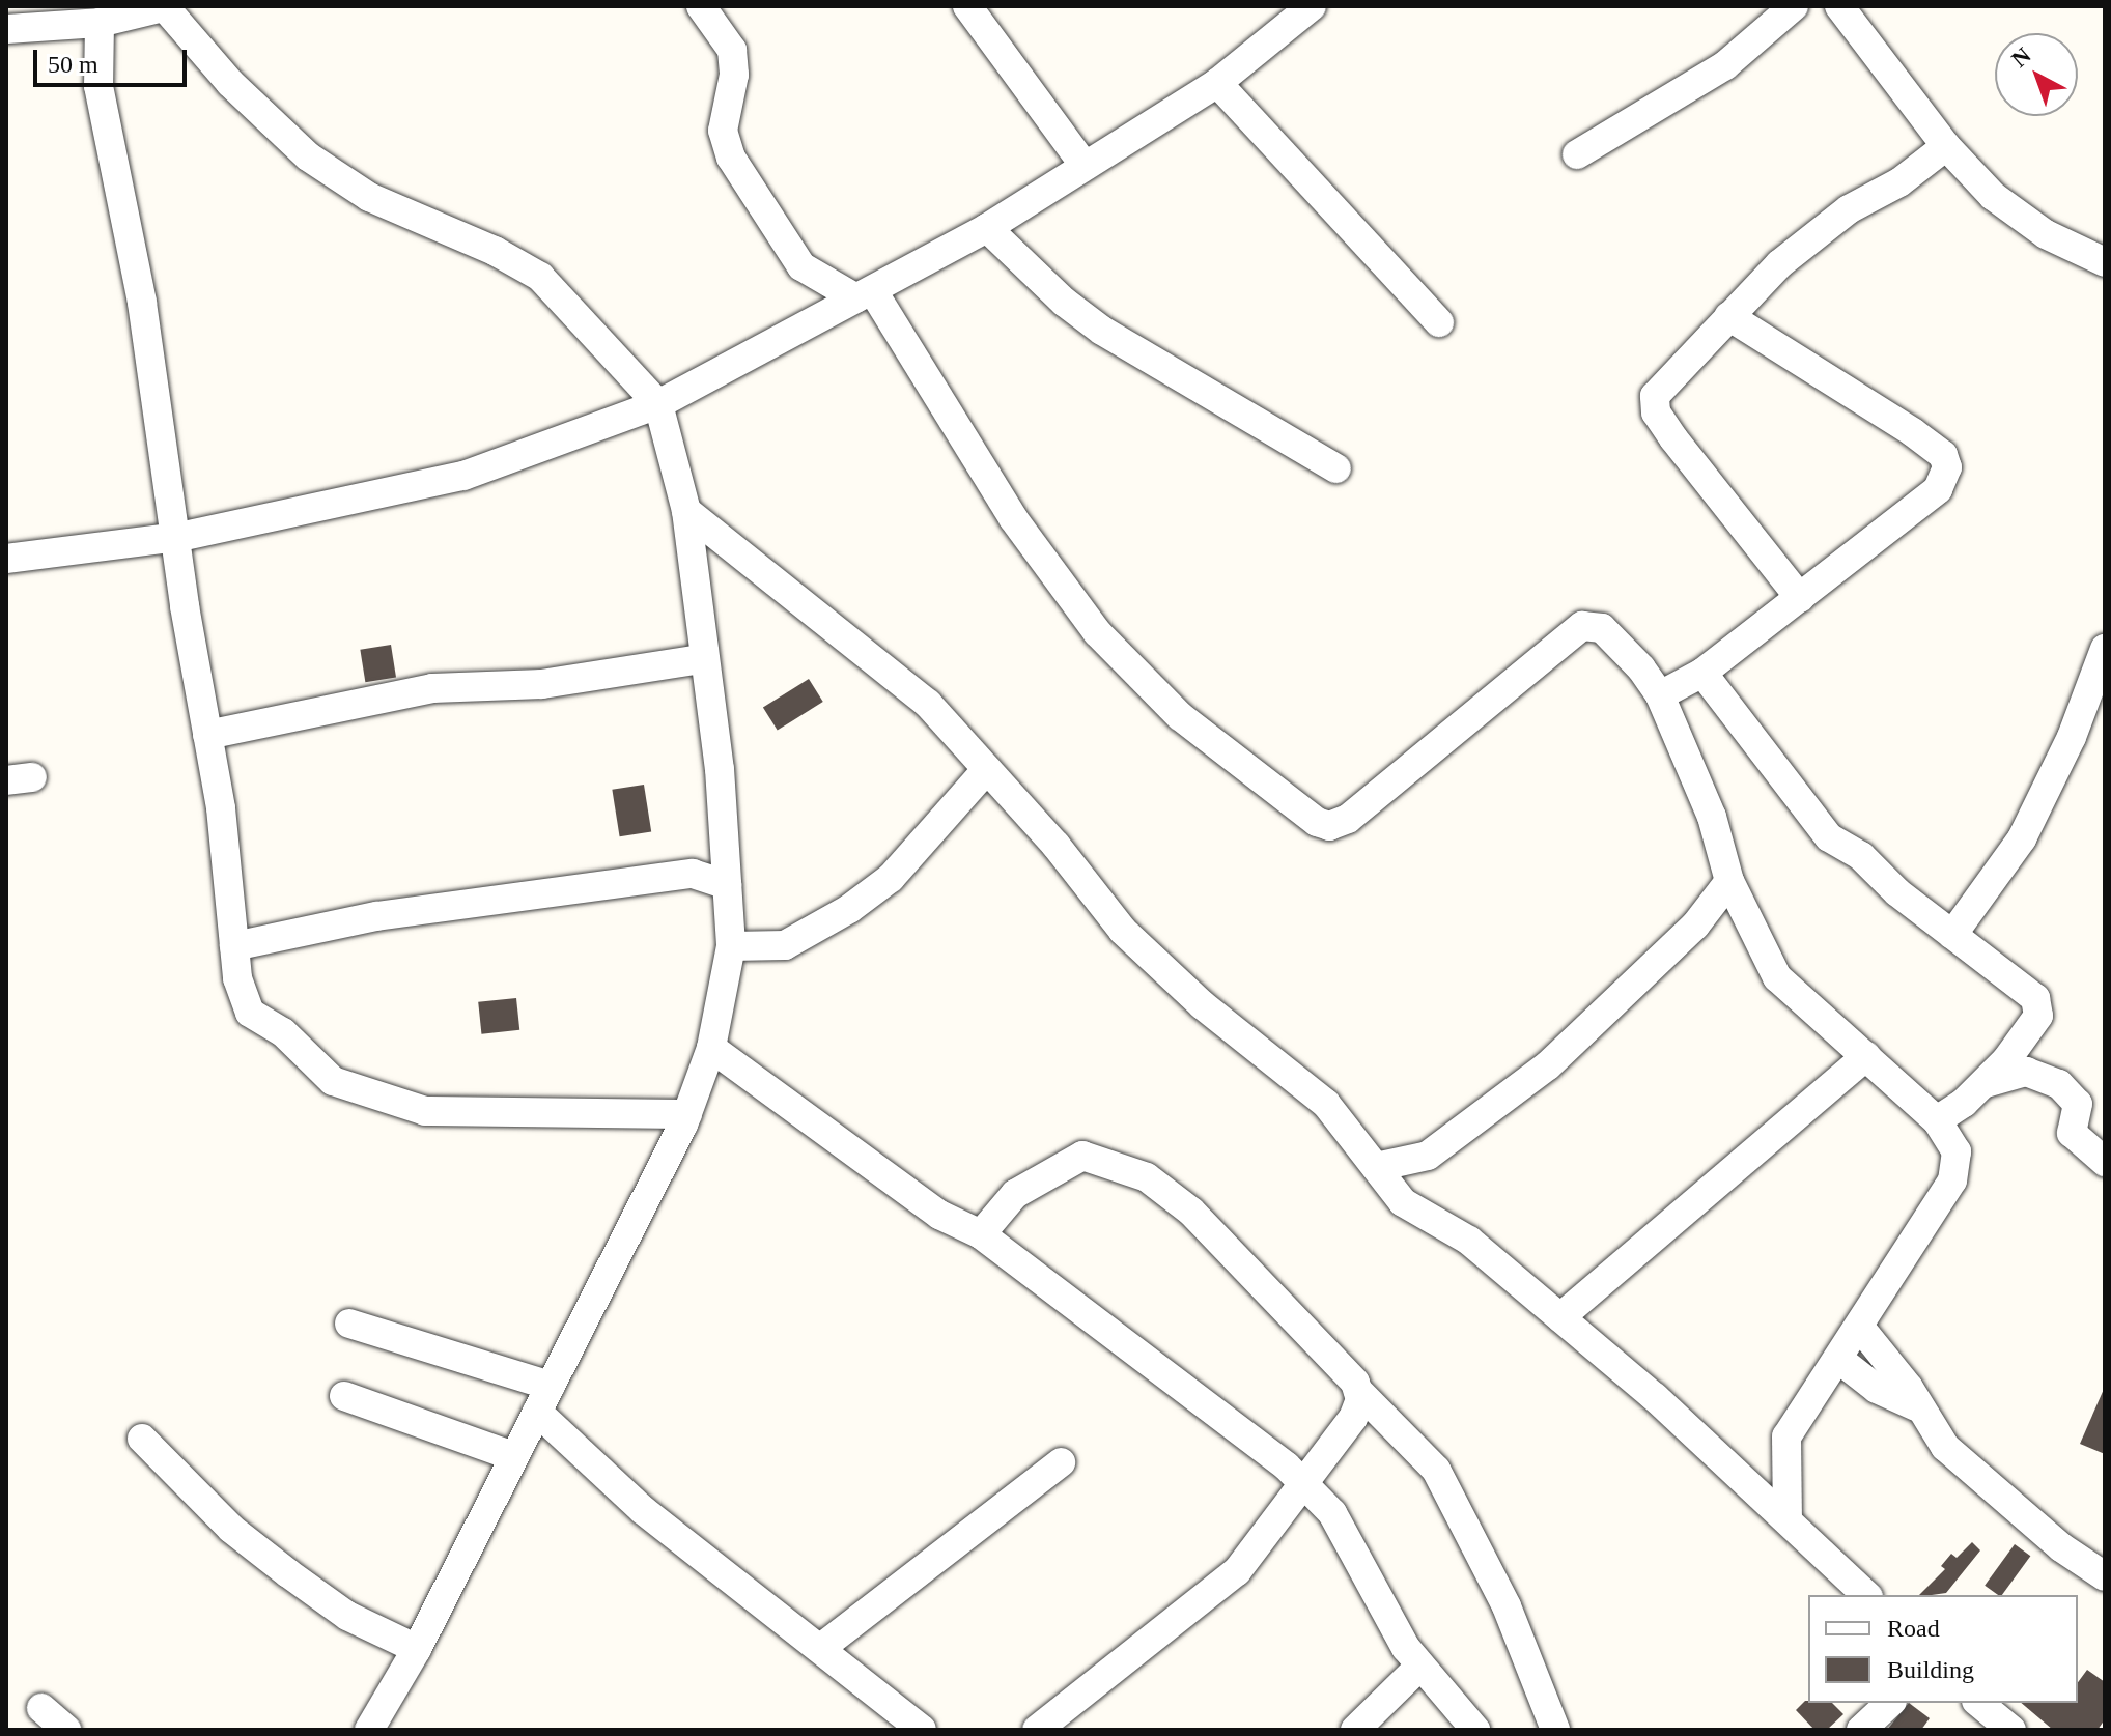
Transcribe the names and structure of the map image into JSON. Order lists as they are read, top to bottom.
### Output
{
  "legend": ["Road", "Building"],
  "scale_bar": "50 m",
  "north": "top left"
}
